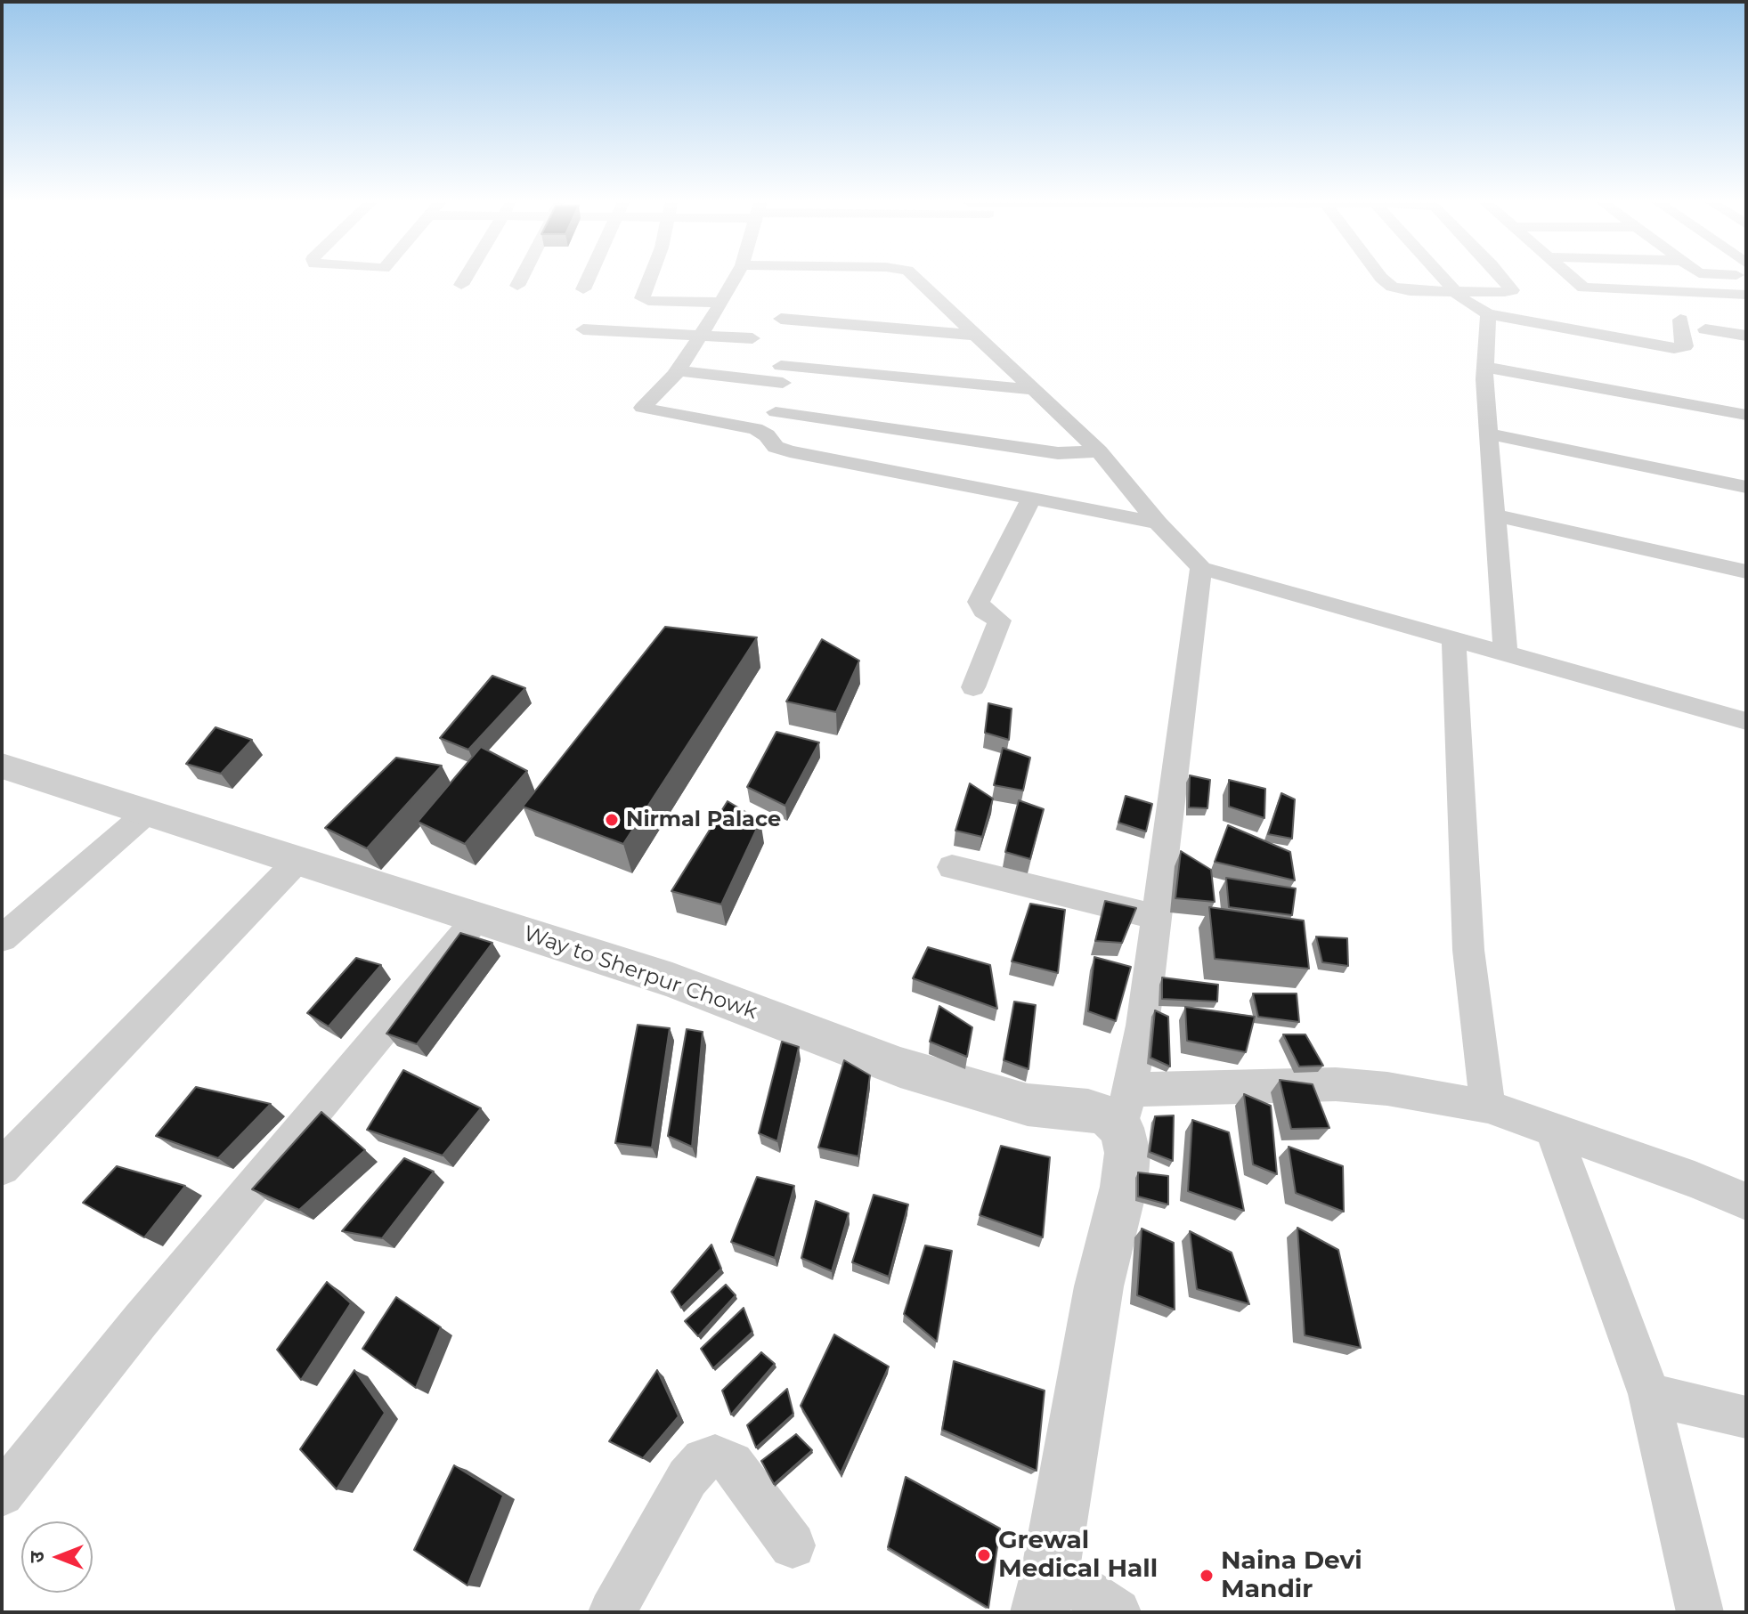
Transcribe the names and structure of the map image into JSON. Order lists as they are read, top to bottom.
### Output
{
  "streets": {
    "street": ["Way to Sherpur Chowk"]
  },
  "places": ["Nirmal Palace", "Grewal Medical Hall", "Naina Devi Mandir"],
  "north": "left"
}
